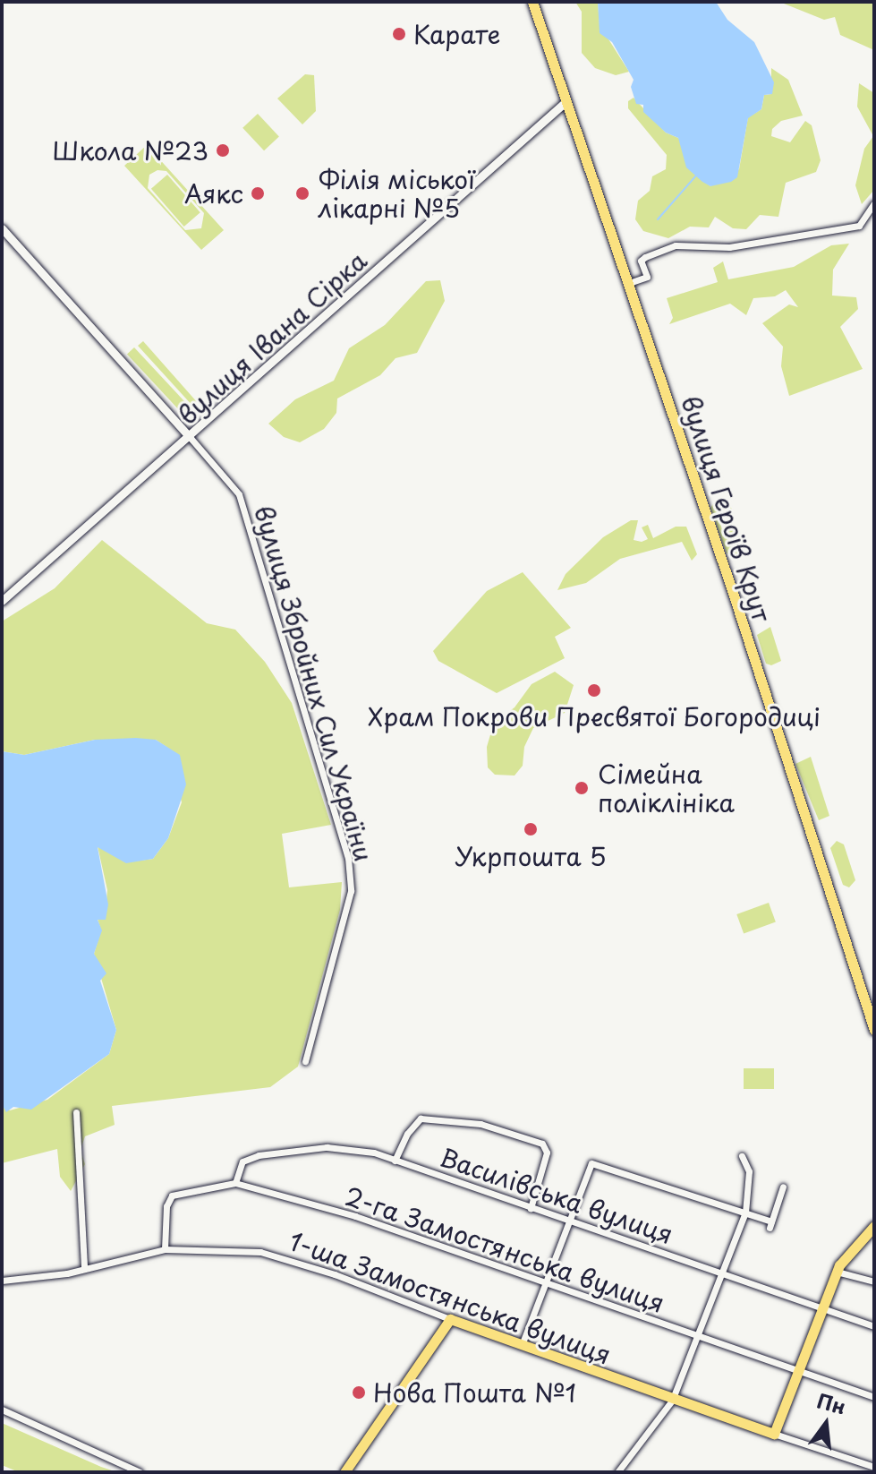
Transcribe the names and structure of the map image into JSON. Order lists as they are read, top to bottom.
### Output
{
  "streets": {
    "main road": ["вулиця Героїв Крут", "1-ша Замостянська вулиця"],
    "street": [
      "вулиця Івана Сірка",
      "вулиця Збройних Сил України",
      "Василівська вулиця",
      "2-га Замостянська вулиця"
    ]
  },
  "crossings": [
    ["вулиця Івана Сірка", "вулиця Героїв Крут"],
    ["вулиця Івана Сірка", "вулиця Збройних Сил України"],
    ["Василівська вулиця", "2-га Замостянська вулиця"],
    ["2-га Замостянська вулиця", "1-ша Замостянська вулиця"]
  ],
  "places": [
    "Карате",
    "Школа №23",
    "Аякс",
    "Філія міської лікарні №5",
    "Храм Покрови Пресвятої Богородиці",
    "Сімейна поліклініка",
    "Укрпошта 5",
    "Нова Пошта №1"
  ],
  "north": "top"
}
